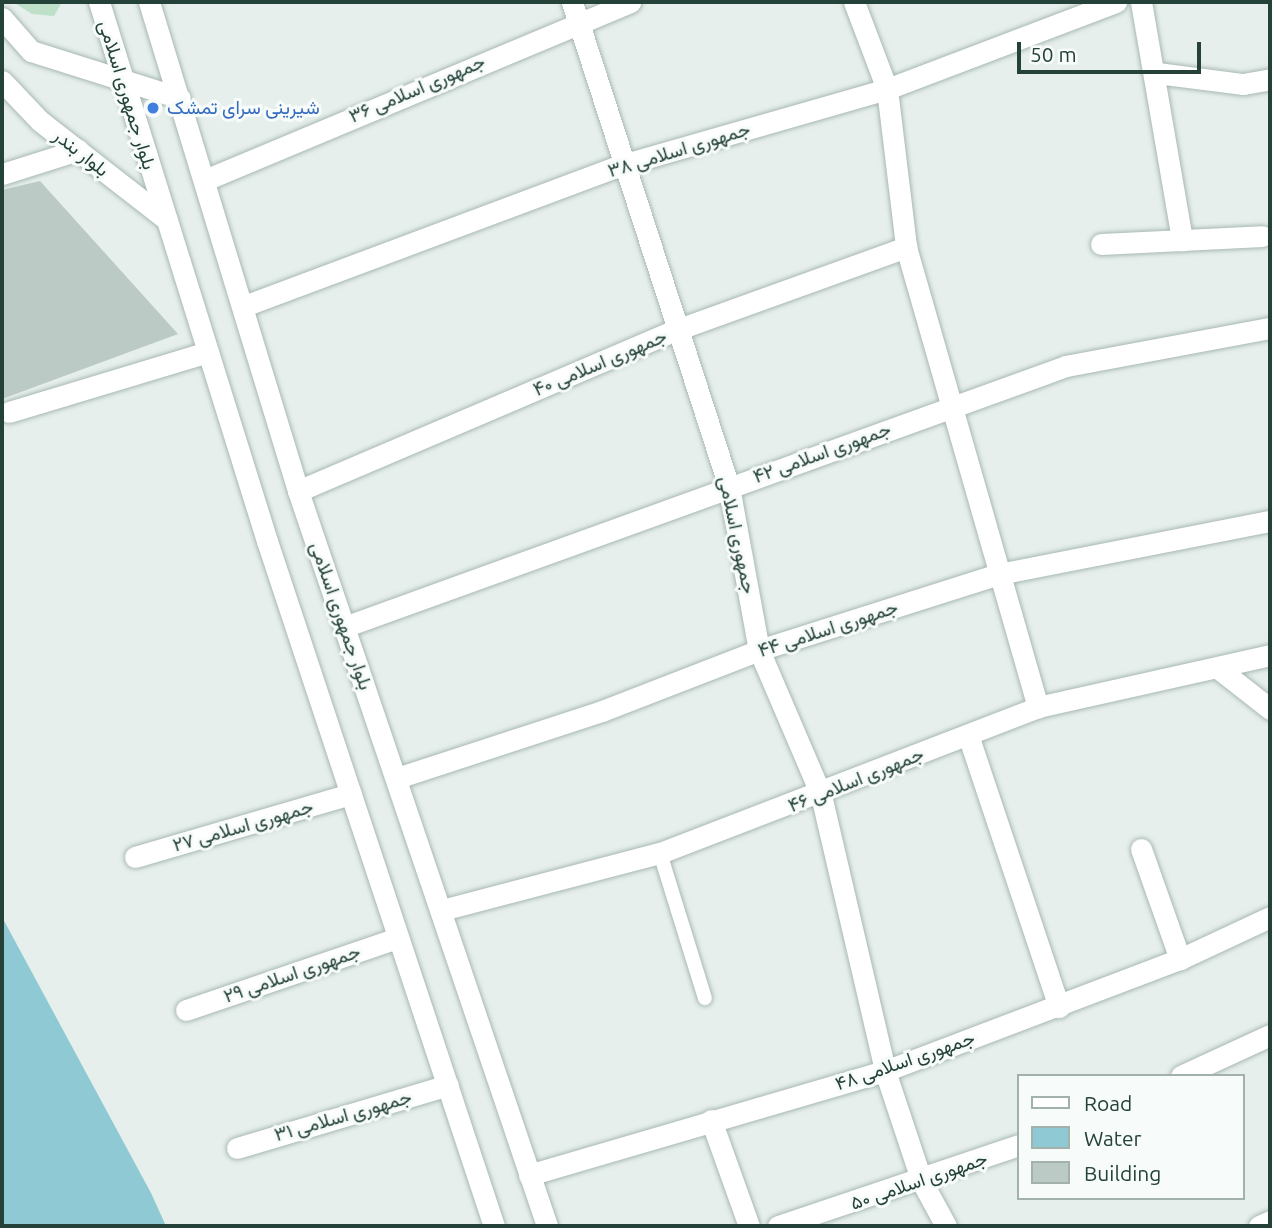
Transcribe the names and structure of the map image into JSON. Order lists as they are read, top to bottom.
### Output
{
  "streets": {
    "street": [
      "جمهوری اسلامی ۳۶",
      "بلوار جمهوری اسلامی",
      "جمهوری اسلامی ۳۸",
      "بلوار بندر",
      "جمهوری اسلامی ۴۰",
      "جمهوری اسلامی ۴۲",
      "جمهوری اسلامی",
      "جمهوری اسلامی ۴۴",
      "جمهوری اسلامی ۴۶",
      "جمهوری اسلامی ۲۷",
      "جمهوری اسلامی ۲۹",
      "جمهوری اسلامی ۴۸",
      "جمهوری اسلامی ۳۱",
      "جمهوری اسلامی ۵۰"
    ]
  },
  "crossings": [
    ["جمهوری اسلامی ۳۶", "بلوار جمهوری اسلامی"],
    ["جمهوری اسلامی ۳۶", "جمهوری اسلامی"],
    ["بلوار جمهوری اسلامی", "جمهوری اسلامی ۳۸"],
    ["بلوار جمهوری اسلامی", "بلوار بندر"],
    ["بلوار جمهوری اسلامی", "جمهوری اسلامی ۴۰"],
    ["بلوار جمهوری اسلامی", "جمهوری اسلامی ۴۲"],
    ["بلوار جمهوری اسلامی", "جمهوری اسلامی ۴۴"],
    ["بلوار جمهوری اسلامی", "جمهوری اسلامی ۴۶"],
    ["بلوار جمهوری اسلامی", "جمهوری اسلامی ۲۷"],
    ["بلوار جمهوری اسلامی", "جمهوری اسلامی ۲۹"],
    ["بلوار جمهوری اسلامی", "جمهوری اسلامی ۴۸"],
    ["بلوار جمهوری اسلامی", "جمهوری اسلامی ۳۱"],
    ["جمهوری اسلامی ۳۸", "جمهوری اسلامی"],
    ["جمهوری اسلامی ۴۰", "جمهوری اسلامی"],
    ["جمهوری اسلامی ۴۲", "جمهوری اسلامی"],
    ["جمهوری اسلامی", "جمهوری اسلامی ۴۴"],
    ["جمهوری اسلامی", "جمهوری اسلامی ۴۶"],
    ["جمهوری اسلامی", "جمهوری اسلامی ۴۸"],
    ["جمهوری اسلامی", "جمهوری اسلامی ۵۰"]
  ],
  "places": ["شیرینی سرای تمشک"],
  "legend": ["Road", "Water", "Building"],
  "scale_bar": "50 m"
}
